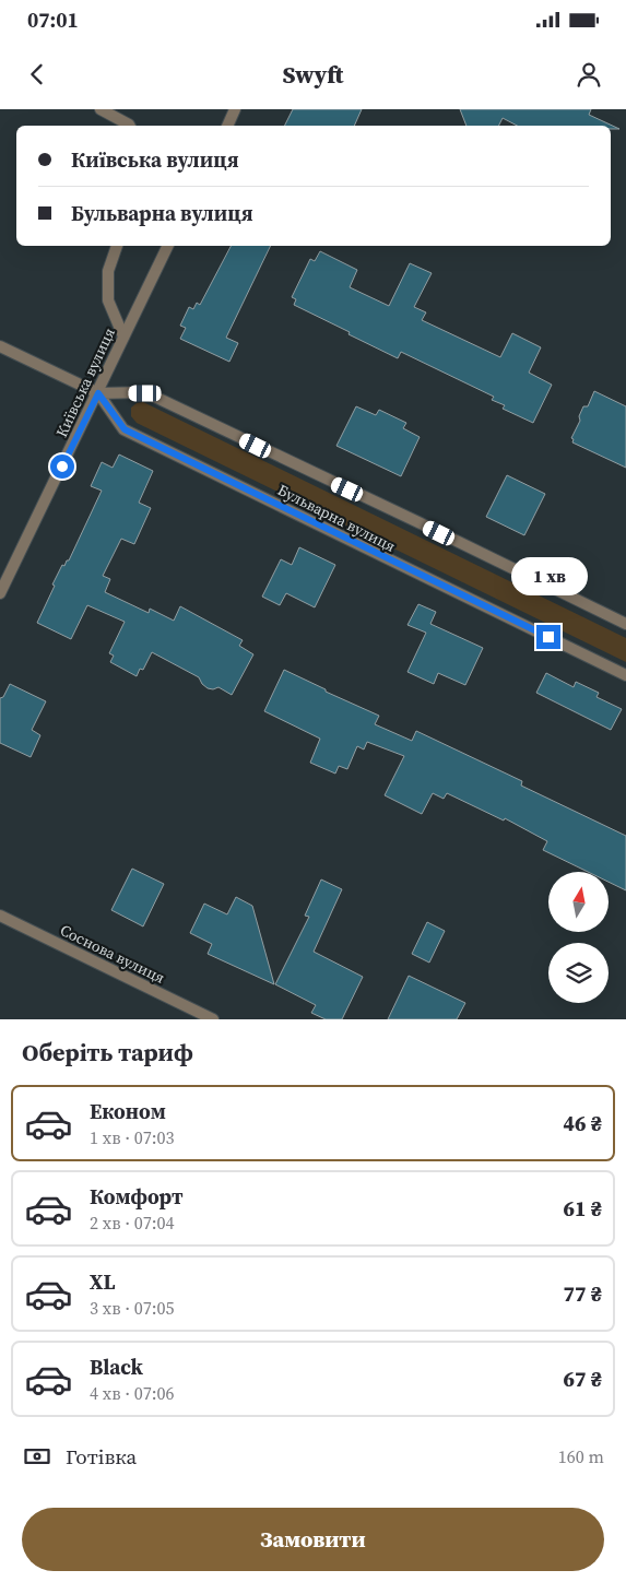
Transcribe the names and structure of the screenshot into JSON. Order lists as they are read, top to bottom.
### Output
{
  "streets": {
    "street": ["Київська вулиця", "Бульварна вулиця", "Соснова вулиця"]
  },
  "crossings": [
    ["Київська вулиця", "Бульварна вулиця"]
  ],
  "north": "top",
  "page": {
    "status": "07:01",
    "header": "Swyft",
    "banner": ["Київська вулиця", "Бульварна вулиця"],
    "bubble": "1 хв",
    "heading": "Оберіть тариф",
    "list": [
      {
        "name": "Економ",
        "note": "1 хв · 07:03",
        "value": "46 ₴"
      },
      {
        "name": "Комфорт",
        "note": "2 хв · 07:04",
        "value": "61 ₴"
      },
      {
        "name": "XL",
        "note": "3 хв · 07:05",
        "value": "77 ₴"
      },
      {
        "name": "Black",
        "note": "4 хв · 07:06",
        "value": "67 ₴"
      }
    ],
    "pay": ["Готівка", "160 m"],
    "buttons": "Замовити"
  }
}
